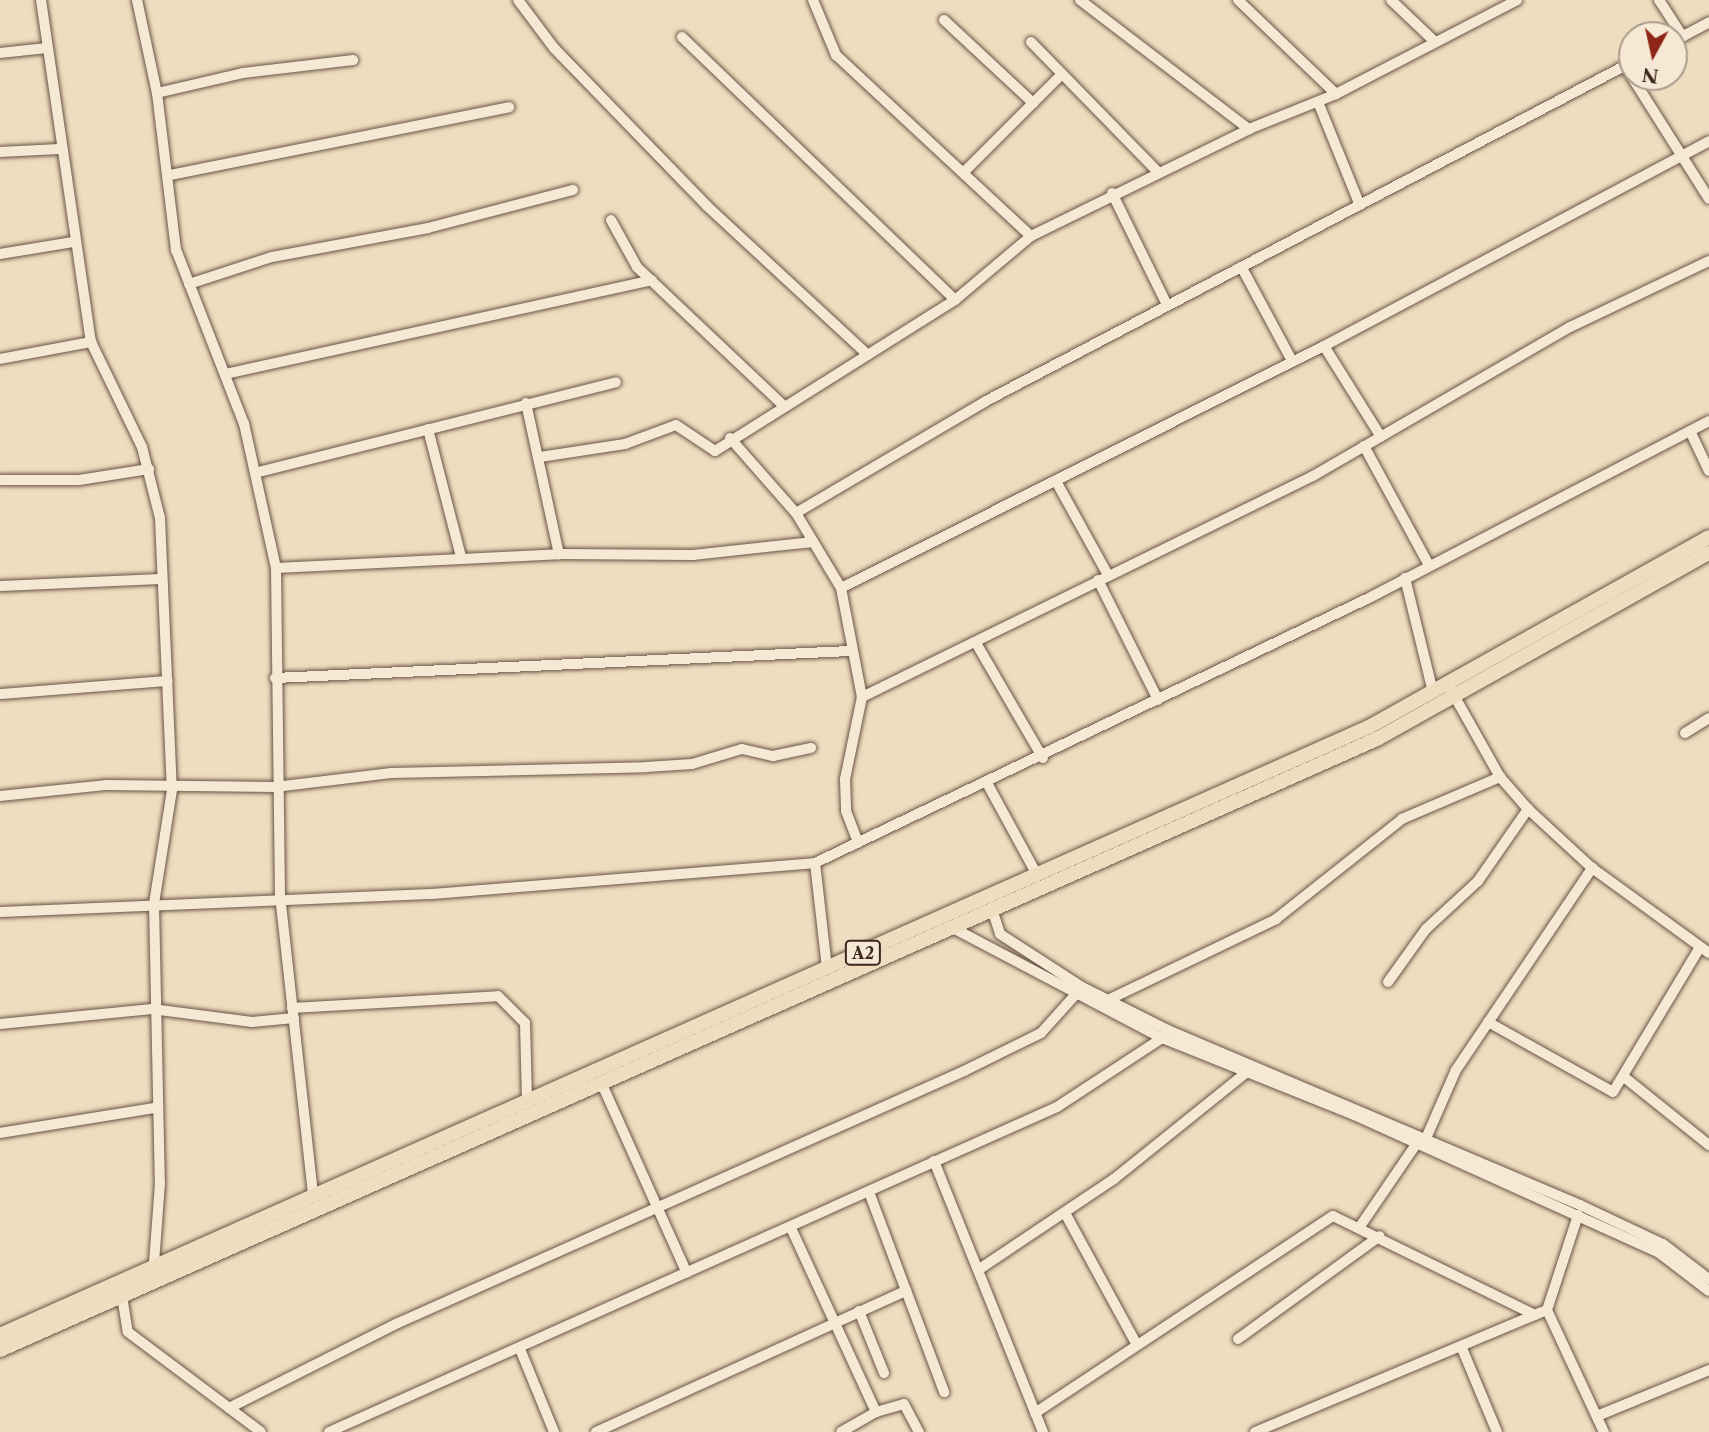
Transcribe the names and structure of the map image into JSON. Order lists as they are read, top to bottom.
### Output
{
  "streets": {
    "highway": ["A2"]
  },
  "north": "bottom"
}
